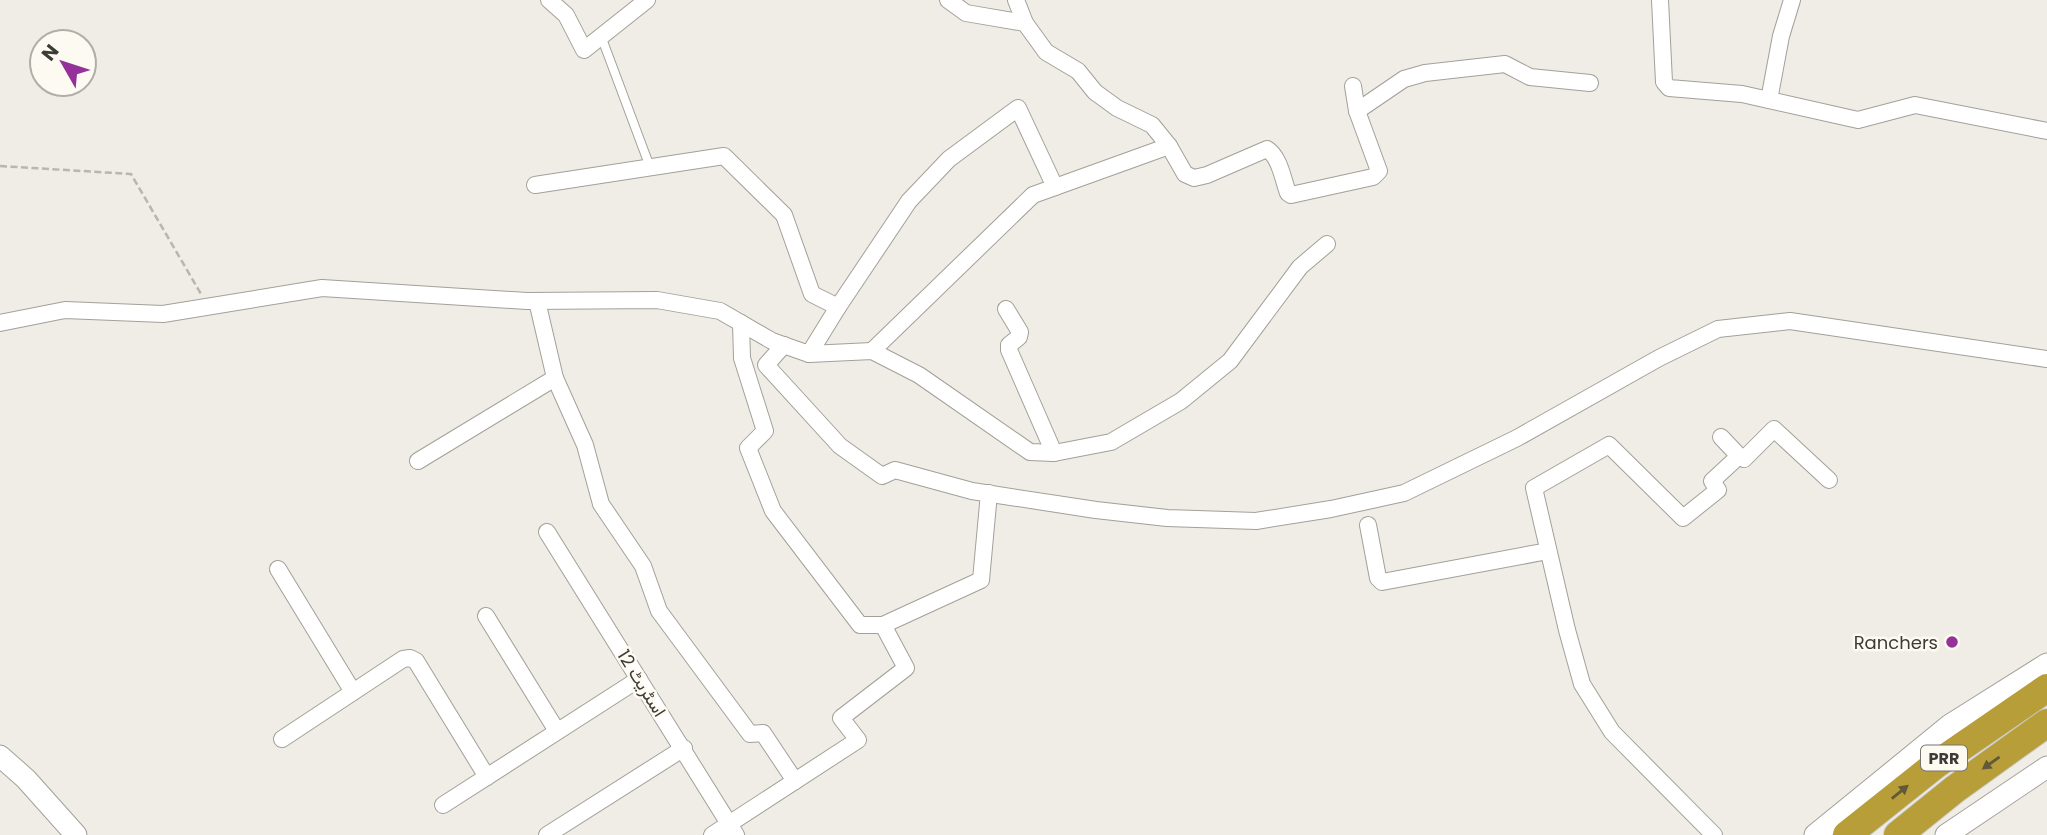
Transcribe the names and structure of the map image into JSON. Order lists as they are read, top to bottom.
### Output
{
  "streets": {
    "highway": ["PRR"],
    "street": ["اسٹریٹ 12"]
  },
  "places": ["Ranchers"],
  "north": "top left"
}
